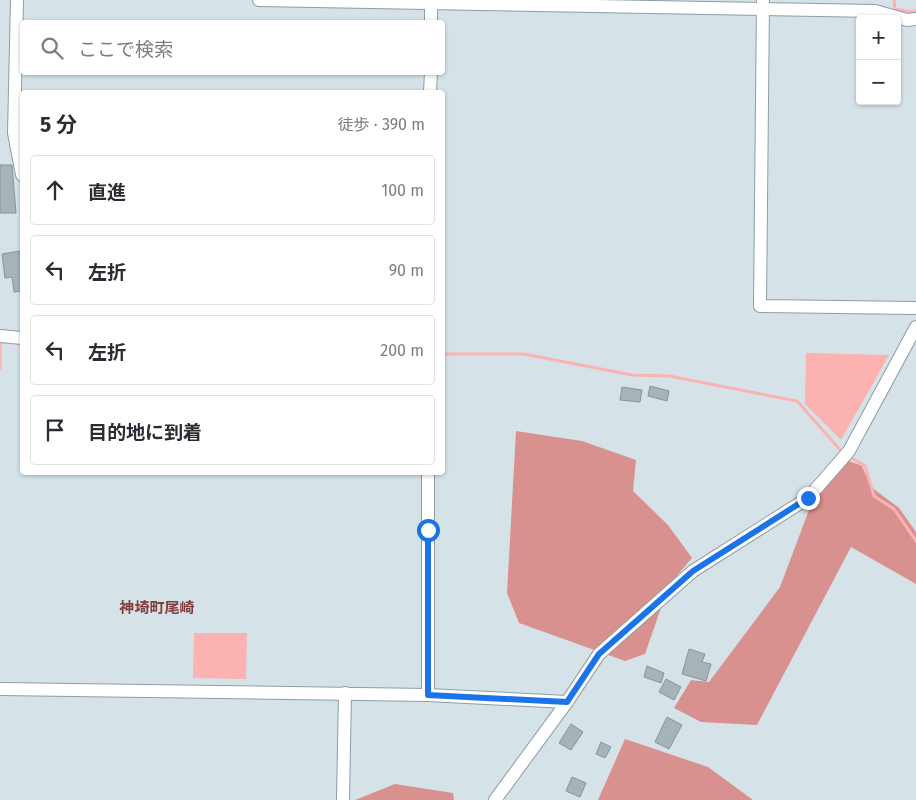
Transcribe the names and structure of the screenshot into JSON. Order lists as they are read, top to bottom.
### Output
{
  "districts": ["神埼町尾崎"],
  "page": {
    "map_buttons": ["+", "−"],
    "search": "ここで検索",
    "heading": ["5 分", "徒歩 · 390 m"],
    "list": [
      ["直進", "100 m"],
      ["左折", "90 m"],
      ["左折", "200 m"],
      "目的地に到着"
    ]
  }
}
